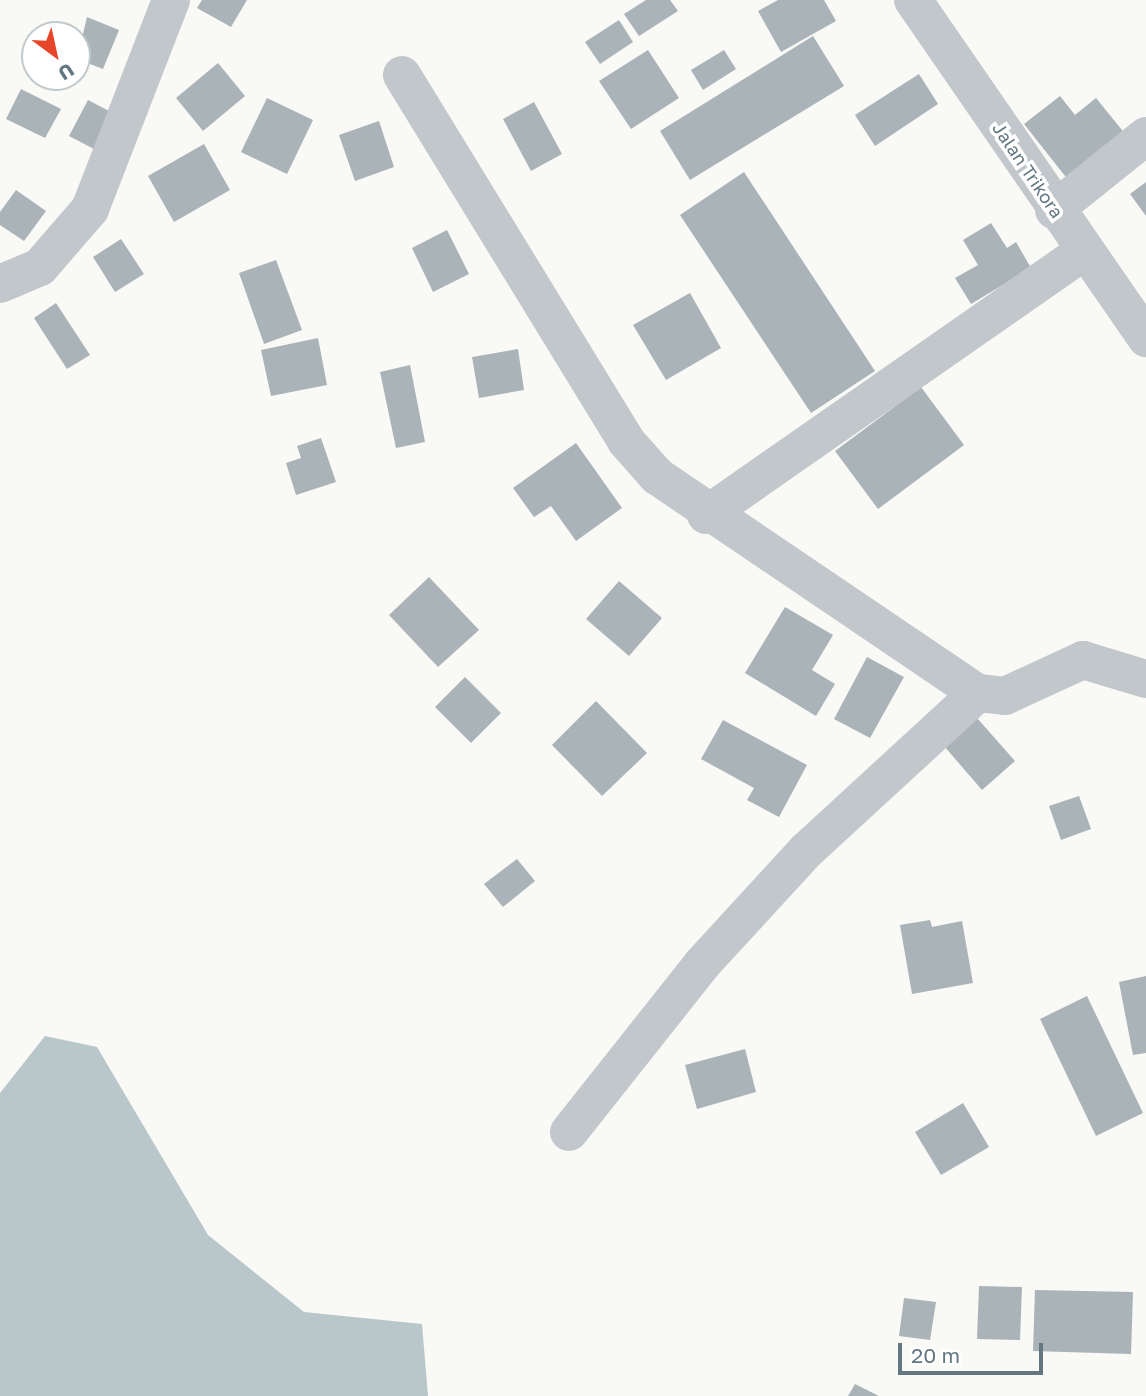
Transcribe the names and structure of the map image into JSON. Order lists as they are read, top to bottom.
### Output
{
  "streets": {
    "street": ["Jalan Trikora"]
  },
  "scale_bar": "20 m",
  "north": "bottom right"
}
